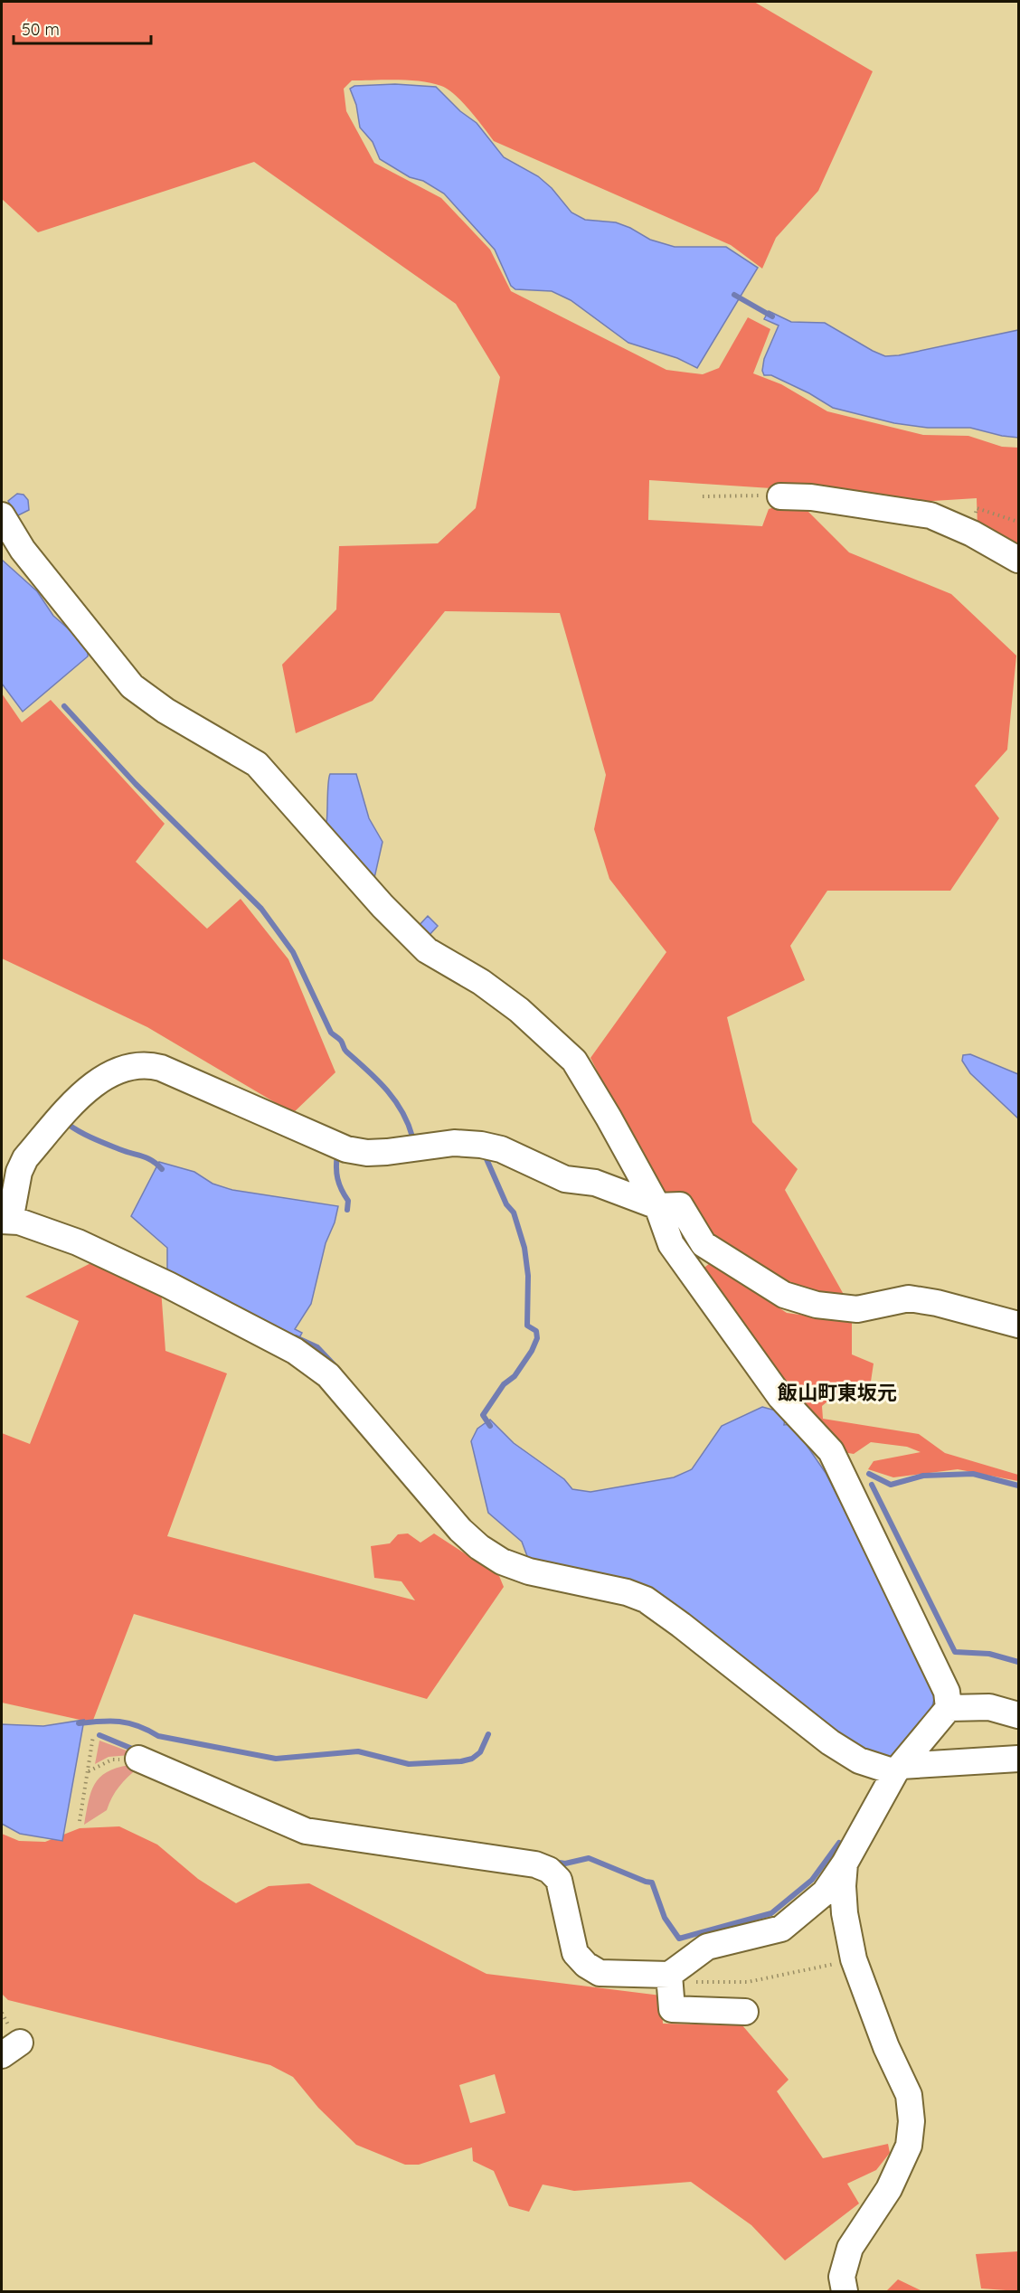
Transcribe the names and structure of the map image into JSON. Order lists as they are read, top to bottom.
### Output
{
  "districts": ["飯山町東坂元"],
  "scale_bar": "50 m"
}
